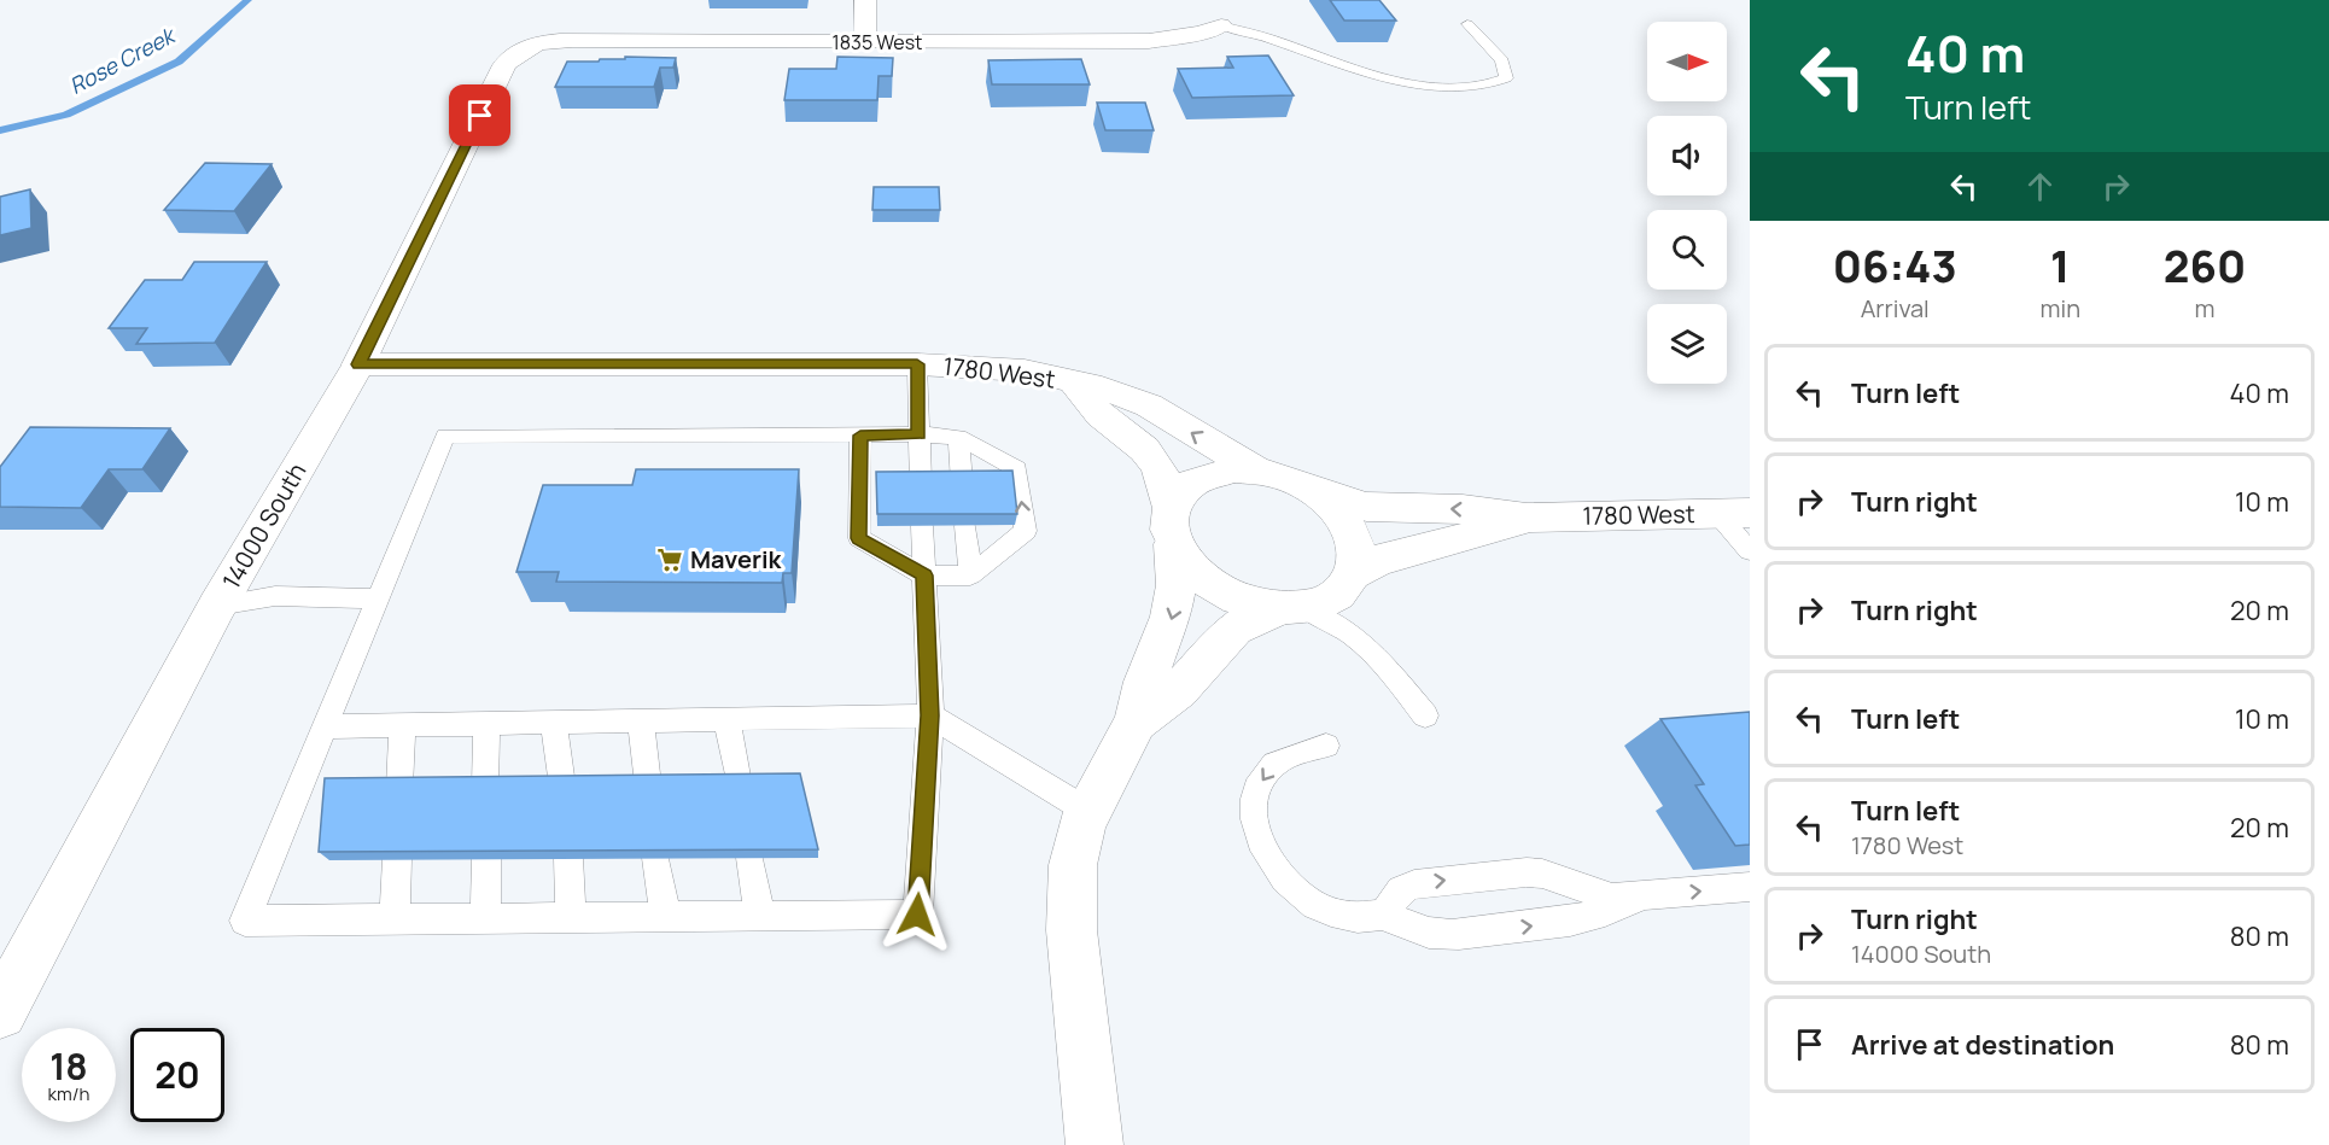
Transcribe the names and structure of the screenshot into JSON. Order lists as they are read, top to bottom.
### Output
{
  "streets": {
    "street": ["1835 West", "1780 West", "14000 South"]
  },
  "crossings": [
    ["1835 West", "14000 South"],
    ["1780 West", "14000 South"]
  ],
  "water": ["Rose Creek"],
  "places": {
    "supermarket": ["Maverik"]
  },
  "north": "right",
  "page": {
    "turn": ["40 m", "Turn left"],
    "eta": [
      "06:43",
      "Arrival",
      "1",
      "min",
      "260",
      "m"
    ],
    "list": [
      {
        "name": "Turn left",
        "value": "40 m"
      },
      {
        "name": "Turn right",
        "value": "10 m"
      },
      {
        "name": "Turn right",
        "value": "20 m"
      },
      {
        "name": "Turn left",
        "value": "10 m"
      },
      {
        "name": "Turn left",
        "note": "1780 West",
        "value": "20 m"
      },
      {
        "name": "Turn right",
        "note": "14000 South",
        "value": "80 m"
      },
      {
        "name": "Arrive at destination",
        "value": "80 m"
      }
    ],
    "speed": "18 km/h",
    "limit": "20"
  }
}
